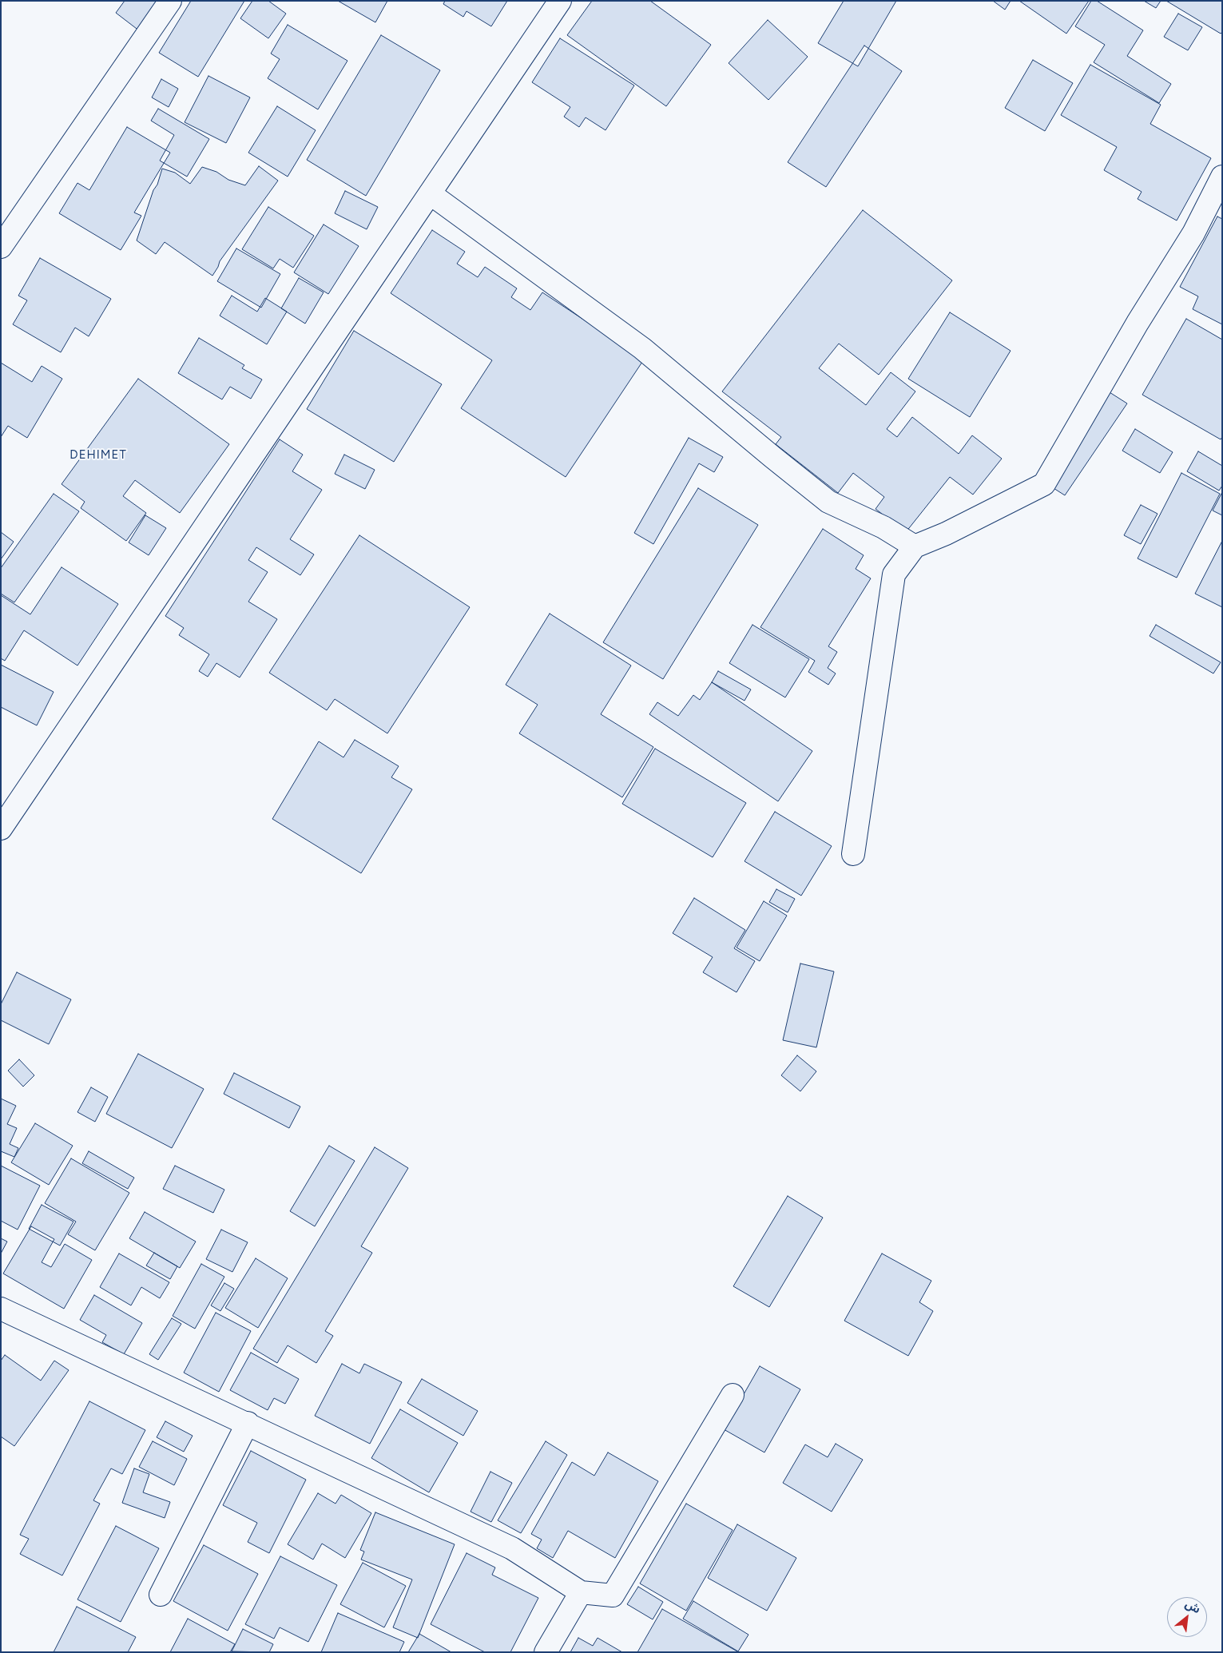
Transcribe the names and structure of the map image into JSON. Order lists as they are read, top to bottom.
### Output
{
  "districts": ["DEHIMET"],
  "north": "top right"
}
